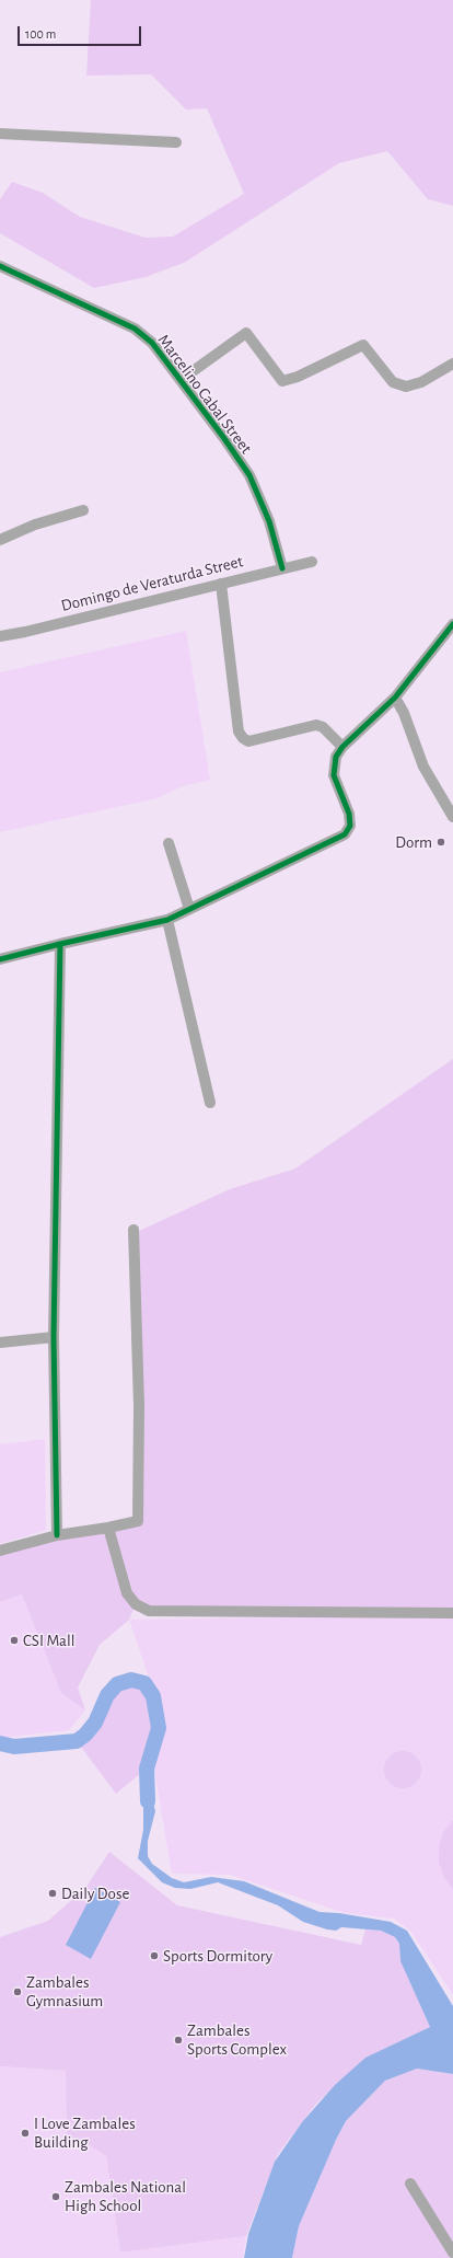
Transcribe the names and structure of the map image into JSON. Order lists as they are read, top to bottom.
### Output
{
  "streets": {
    "street": ["Marcelino Cabal Street", "Domingo de Veraturda Street"]
  },
  "crossings": [
    ["Marcelino Cabal Street", "Domingo de Veraturda Street"]
  ],
  "places": [
    "Dorm",
    "CSI Mall",
    "Daily Dose",
    "Sports Dormitory",
    "Zambales Gymnasium",
    "Zambales Sports Complex",
    "I Love Zambales Building",
    "Zambales National High School"
  ],
  "scale_bar": "100 m"
}
